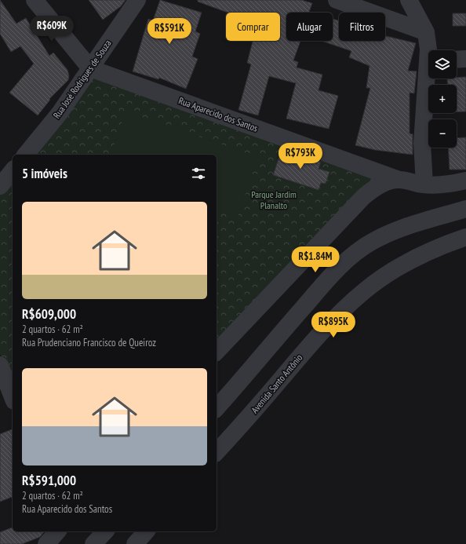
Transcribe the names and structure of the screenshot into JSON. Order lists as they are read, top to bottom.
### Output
{
  "streets": {
    "street": ["Rua José Rodrigues de Souza", "Rua Aparecido dos Santos", "Avenida Santo Antônio"]
  },
  "crossings": [
    ["Rua José Rodrigues de Souza", "Rua Aparecido dos Santos"]
  ],
  "parks": ["Parque Jardim Planalto"],
  "page": {
    "chip": ["Comprar", "Alugar", "Filtros"],
    "price": [
      "R$609K",
      "R$591K",
      "R$793K",
      "R$1.84M",
      "R$895K"
    ],
    "map_buttons": ["+", "−"],
    "heading": "5 imóveis",
    "list": [
      {
        "name": "R$609,000",
        "note": "2 quartos · 62 m² · Rua Prudenciano Francisco de Queiroz"
      },
      {
        "name": "R$591,000",
        "note": "2 quartos · 62 m² · Rua Aparecido dos Santos"
      }
    ]
  }
}
